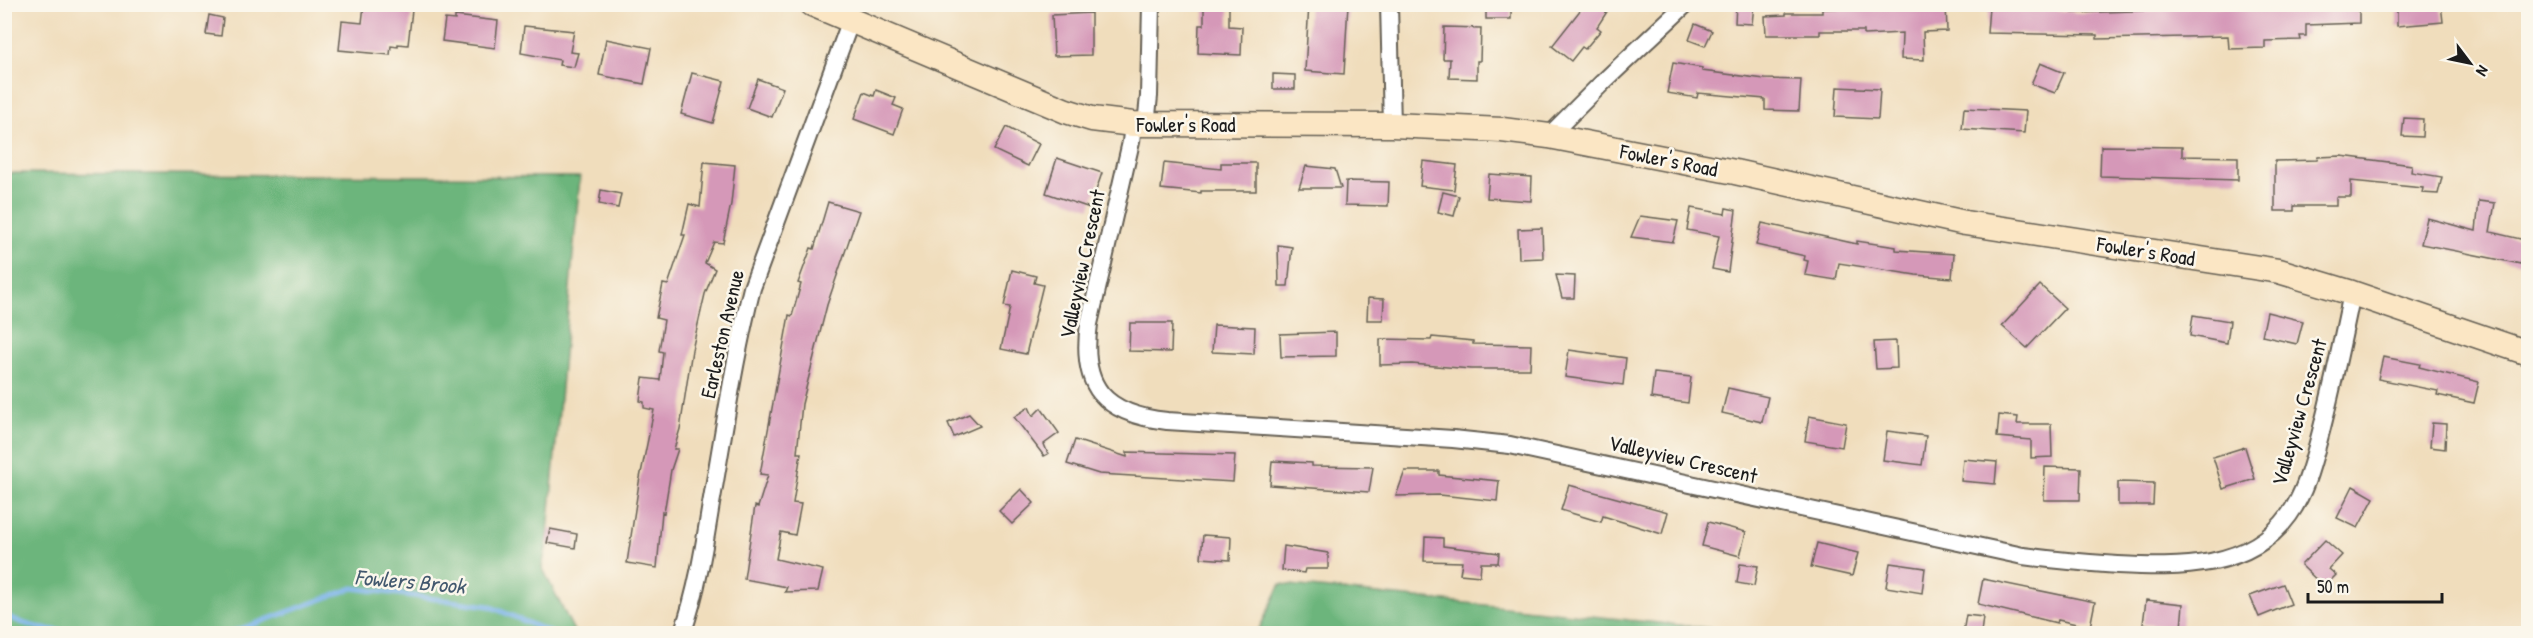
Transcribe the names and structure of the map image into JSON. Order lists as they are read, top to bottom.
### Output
{
  "streets": {
    "street": ["Fowler's Road", "Valleyview Crescent", "Earleston Avenue"]
  },
  "crossings": [
    ["Fowler's Road", "Valleyview Crescent"],
    ["Fowler's Road", "Earleston Avenue"]
  ],
  "water": ["Fowlers Brook"],
  "scale_bar": "50 m",
  "north": "bottom right"
}
